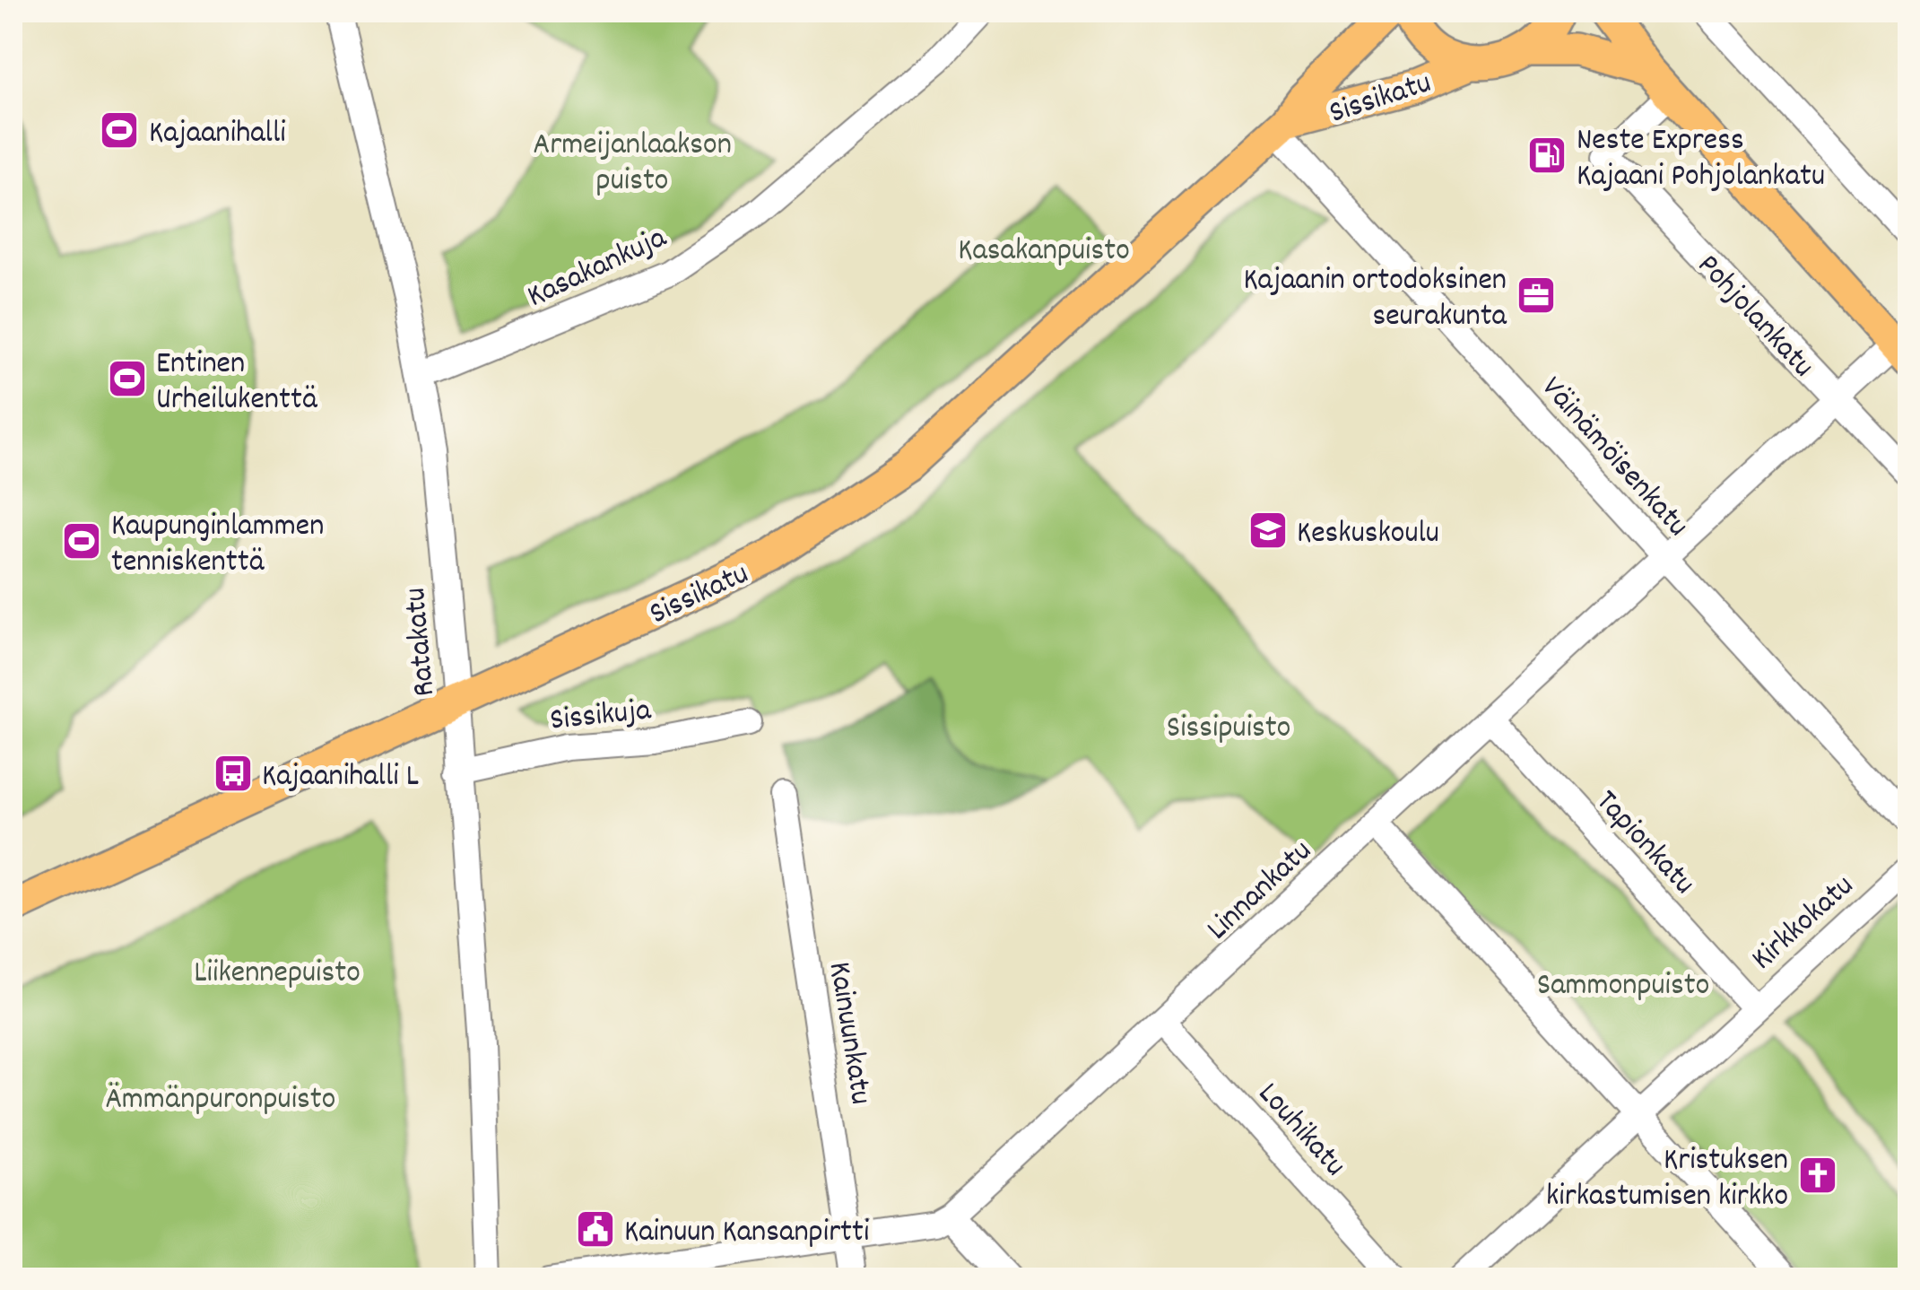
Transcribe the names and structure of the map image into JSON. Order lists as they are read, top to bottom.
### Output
{
  "streets": {
    "main road": ["Sissikatu"],
    "street": [
      "Kasakankuja",
      "Pohjolankatu",
      "Väinämöisenkatu",
      "Ratakatu",
      "Sissikuja",
      "Tapionkatu",
      "Linnankatu",
      "Kirkkokatu",
      "Kainuunkatu",
      "Louhikatu"
    ]
  },
  "crossings": [
    ["Sissikatu", "Väinämöisenkatu"],
    ["Sissikatu", "Ratakatu"],
    ["Kasakankuja", "Ratakatu"],
    ["Pohjolankatu", "Linnankatu"],
    ["Väinämöisenkatu", "Linnankatu"],
    ["Ratakatu", "Sissikuja"],
    ["Tapionkatu", "Linnankatu"],
    ["Tapionkatu", "Kirkkokatu"],
    ["Linnankatu", "Kainuunkatu"],
    ["Linnankatu", "Louhikatu"]
  ],
  "parks": [
    "Armeijanlaakson puisto",
    "Kasakanpuisto",
    "Sissipuisto",
    "Liikennepuisto",
    "Sammonpuisto",
    "Ämmänpuronpuisto"
  ],
  "places": {
    "sports": ["Kajaanihalli", "Entinen Urheilukenttä", "Kaupunginlammen tenniskenttä"],
    "fuel station": ["Neste Express Kajaani Pohjolankatu"],
    "office": ["Kajaanin ortodoksinen seurakunta"],
    "school or university": ["Keskuskoulu"],
    "bus stop": ["Kajaanihalli L"],
    "church": ["Kristuksen kirkastumisen kirkko"],
    "public building": ["Kainuun Kansanpirtti"]
  }
}
